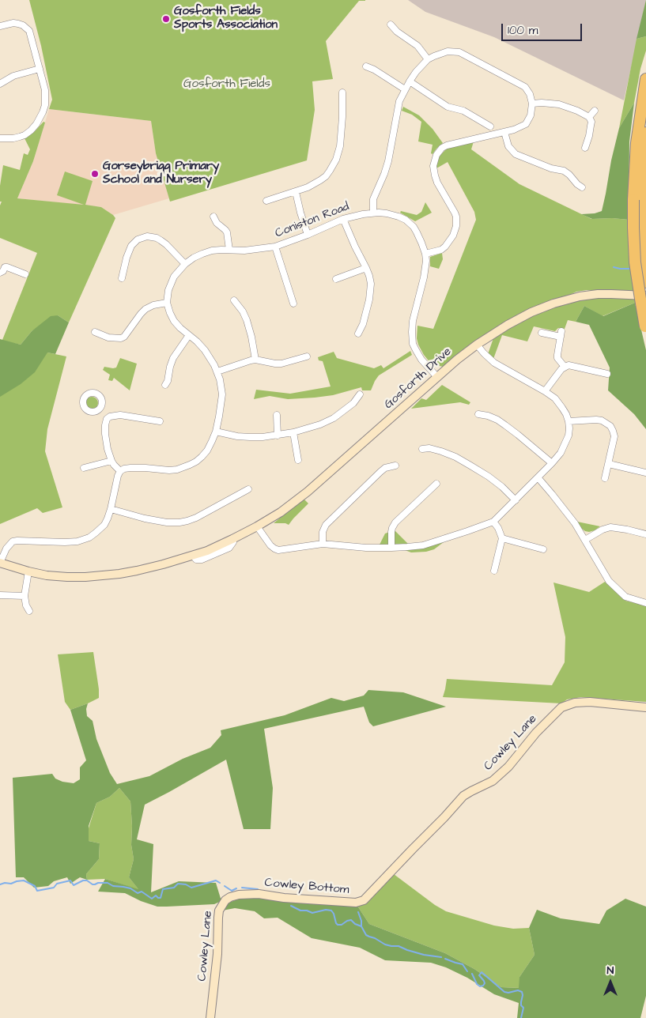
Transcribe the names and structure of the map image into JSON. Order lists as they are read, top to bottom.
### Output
{
  "streets": {
    "street": [
      "Coniston Road",
      "Gosforth Drive",
      "Cowley Lane",
      "Cowley Bottom"
    ]
  },
  "crossings": [
    ["Coniston Road", "Gosforth Drive"],
    ["Cowley Lane", "Cowley Bottom"]
  ],
  "parks": ["Gosforth Fields"],
  "places": ["Gosforth Fields Sports Association", "Gorseybrigg Primary School and Nursery"],
  "scale_bar": "100 m",
  "north": "top"
}
